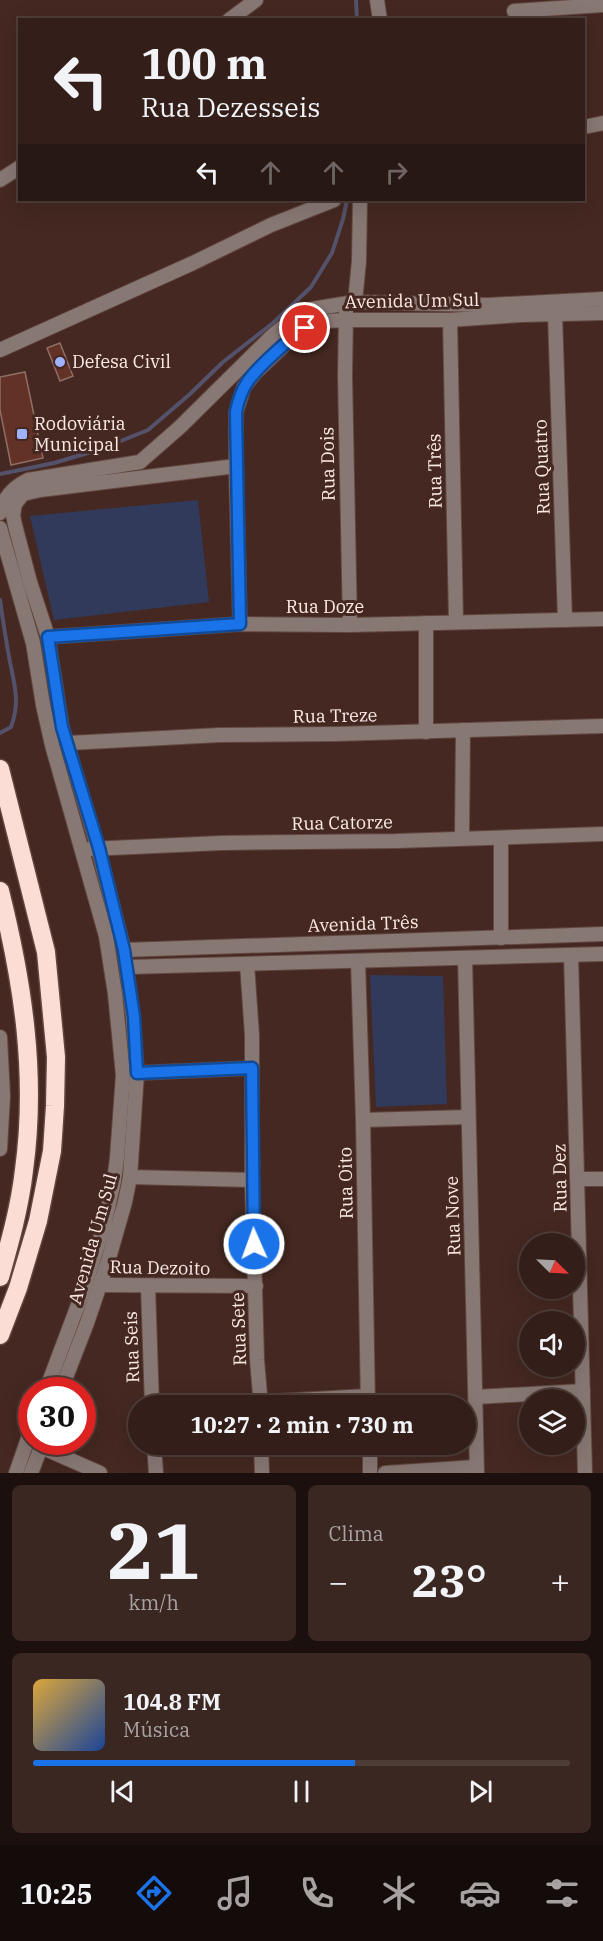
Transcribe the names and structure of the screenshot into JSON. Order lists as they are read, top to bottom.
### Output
{
  "streets": {
    "street": [
      "Avenida Um Sul",
      "Rua Dois",
      "Rua Quatro",
      "Rua Três",
      "Rua Doze",
      "Rua Treze",
      "Rua Catorze",
      "Avenida Três",
      "Rua Dez",
      "Rua Oito",
      "Rua Nove",
      "Rua Dezoito",
      "Rua Sete",
      "Rua Seis"
    ]
  },
  "crossings": [
    ["Avenida Um Sul", "Rua Dois"],
    ["Avenida Um Sul", "Rua Quatro"],
    ["Avenida Um Sul", "Rua Três"],
    ["Avenida Um Sul", "Rua Doze"],
    ["Avenida Um Sul", "Rua Treze"],
    ["Avenida Um Sul", "Rua Catorze"],
    ["Avenida Um Sul", "Avenida Três"],
    ["Avenida Um Sul", "Rua Dezoito"],
    ["Rua Dois", "Rua Doze"],
    ["Rua Quatro", "Rua Doze"],
    ["Rua Três", "Rua Doze"],
    ["Avenida Três", "Rua Dez"],
    ["Avenida Três", "Rua Oito"],
    ["Avenida Três", "Rua Nove"],
    ["Avenida Três", "Rua Sete"],
    ["Rua Dezoito", "Rua Sete"],
    ["Rua Dezoito", "Rua Seis"]
  ],
  "places": {
    "other": ["Defesa Civil"],
    "transit": ["Rodoviária Municipal"]
  },
  "north": "bottom right",
  "page": {
    "turn": ["100 m", "Rua Dezesseis"],
    "limit": "30",
    "trip": "10:27 · 2 min · 730 m",
    "tile": [
      ["21", "km/h"],
      "Clima"
    ],
    "heat": ["−", "23°", "+"],
    "song": ["104.8 FM", "Música"],
    "tabs": "10:25"
  }
}
